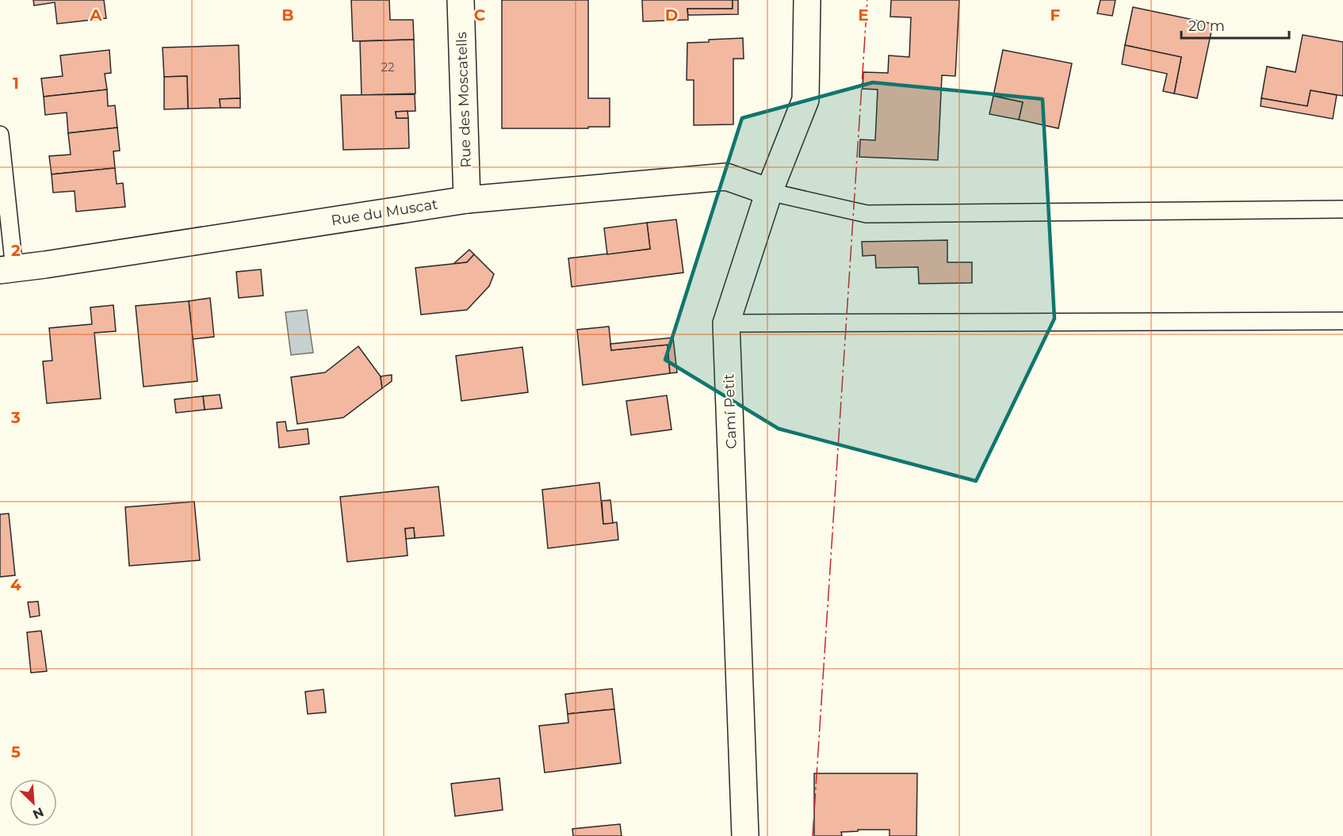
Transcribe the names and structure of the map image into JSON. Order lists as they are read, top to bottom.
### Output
{
  "streets": {
    "street": ["Rue des Moscatells", "Rue du Muscat", "Camí Petit"]
  },
  "crossings": [
    ["Rue des Moscatells", "Rue du Muscat"],
    ["Rue du Muscat", "Camí Petit"]
  ],
  "house_numbers": ["22"],
  "scale_bar": "20 m",
  "north": "bottom right",
  "grid": {
    "columns": [
      "A",
      "B",
      "C",
      "D",
      "E",
      "F"
    ],
    "rows": [
      "1",
      "2",
      "3",
      "4",
      "5"
    ]
  }
}
